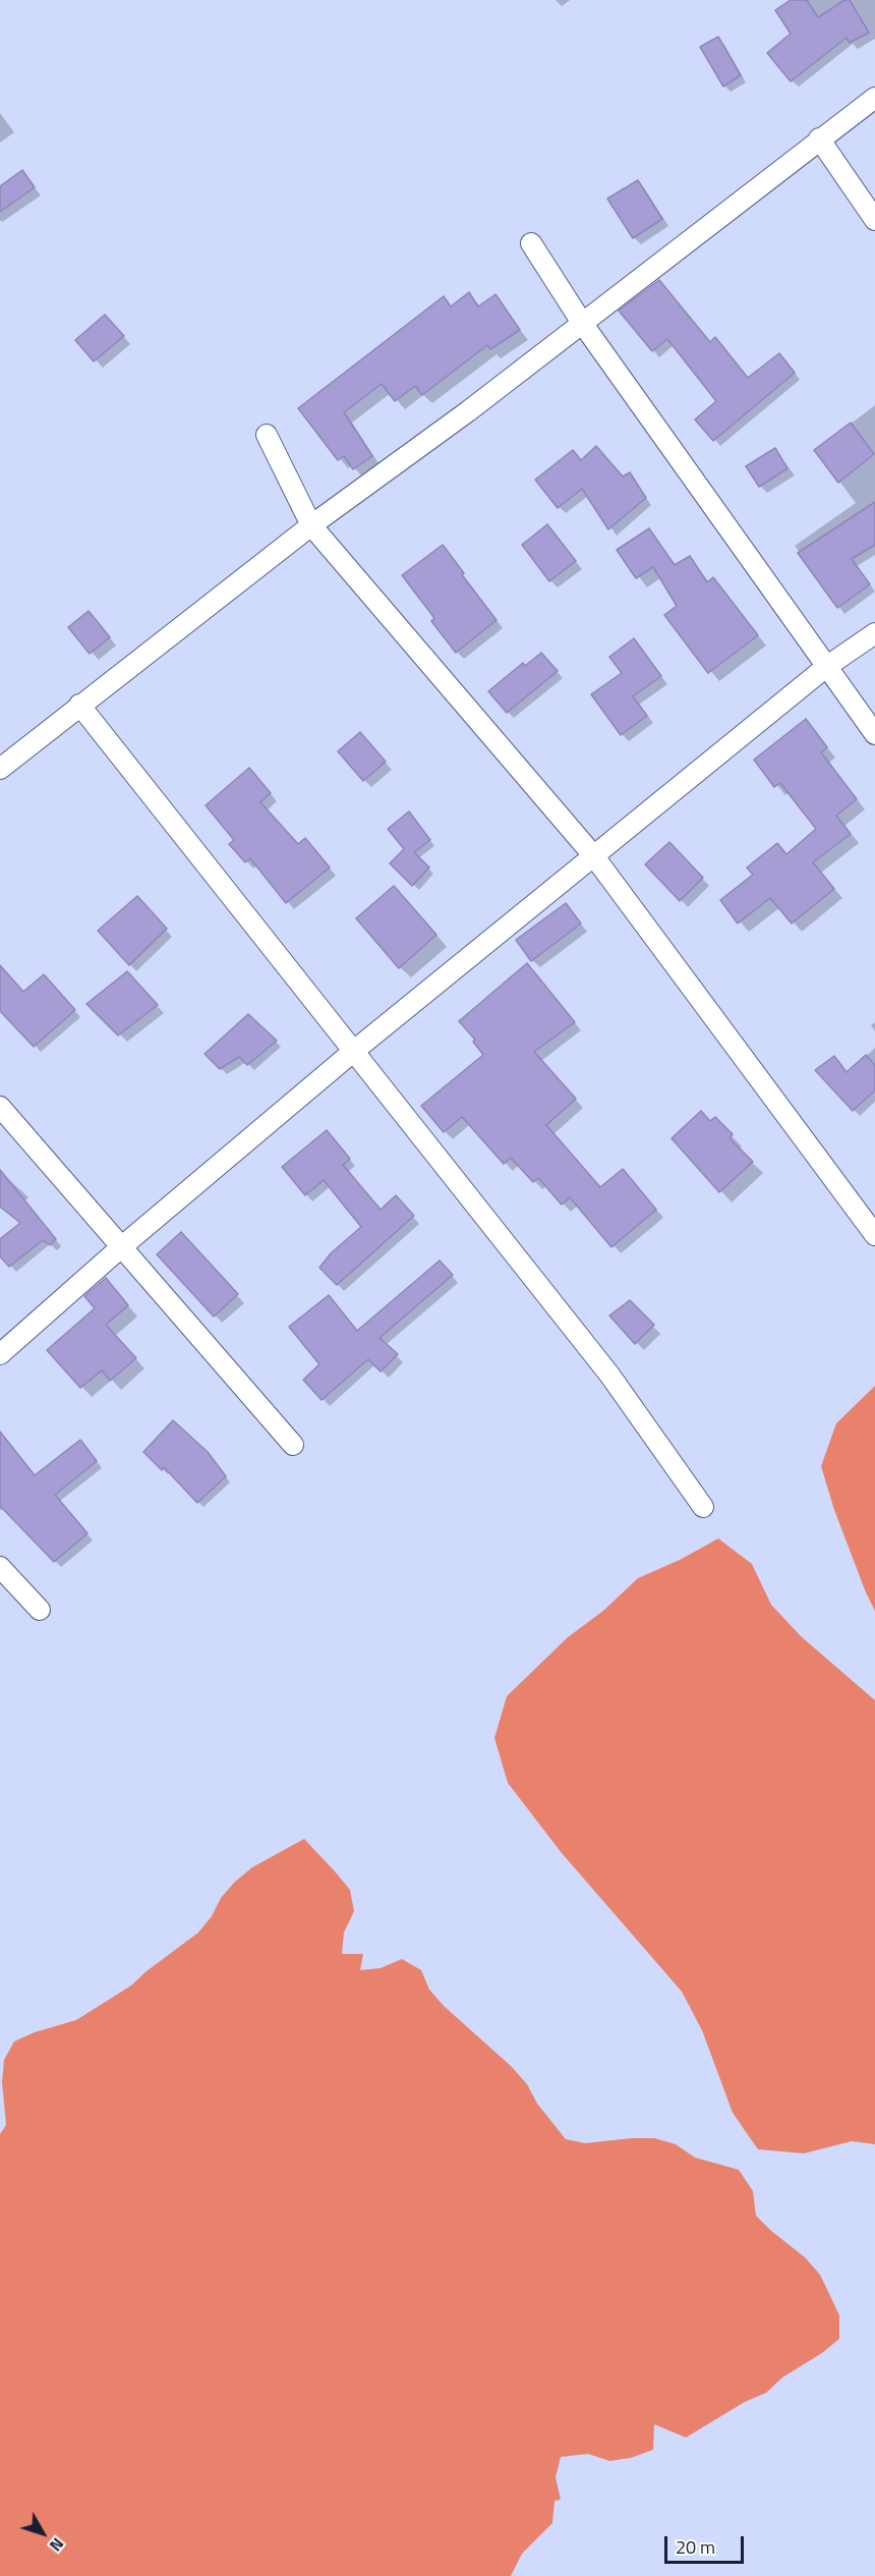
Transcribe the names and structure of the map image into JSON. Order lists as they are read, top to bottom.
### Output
{
  "scale_bar": "20 m",
  "north": "bottom right"
}
